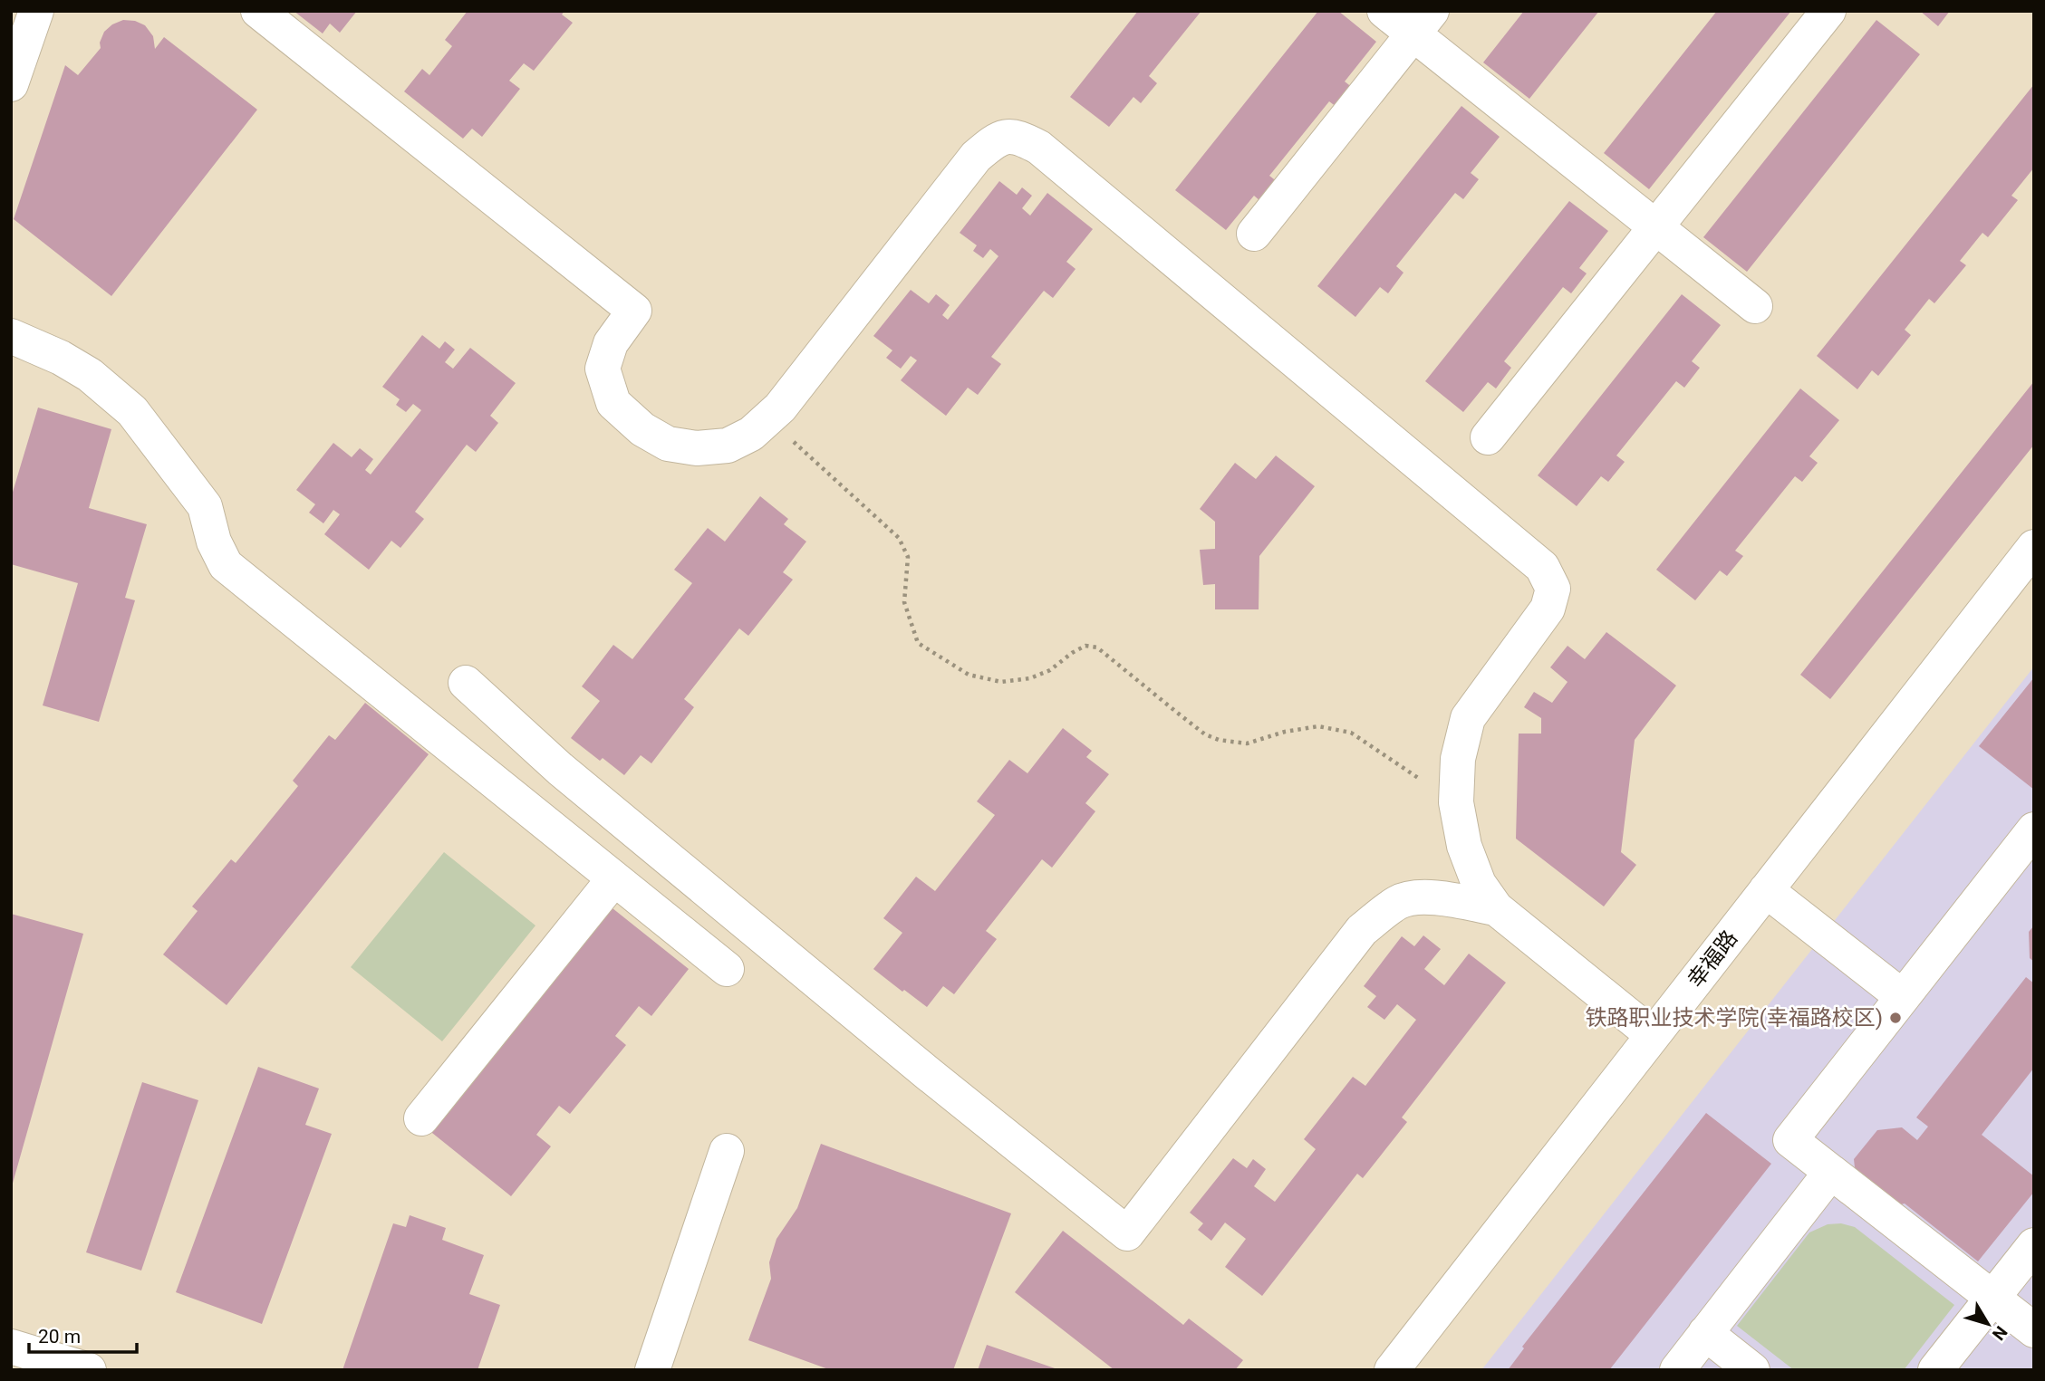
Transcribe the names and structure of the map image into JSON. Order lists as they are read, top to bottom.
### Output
{
  "streets": {
    "street": ["幸福路"]
  },
  "places": ["铁路职业技术学院(幸福路校区)"],
  "scale_bar": "20 m",
  "north": "bottom right"
}
